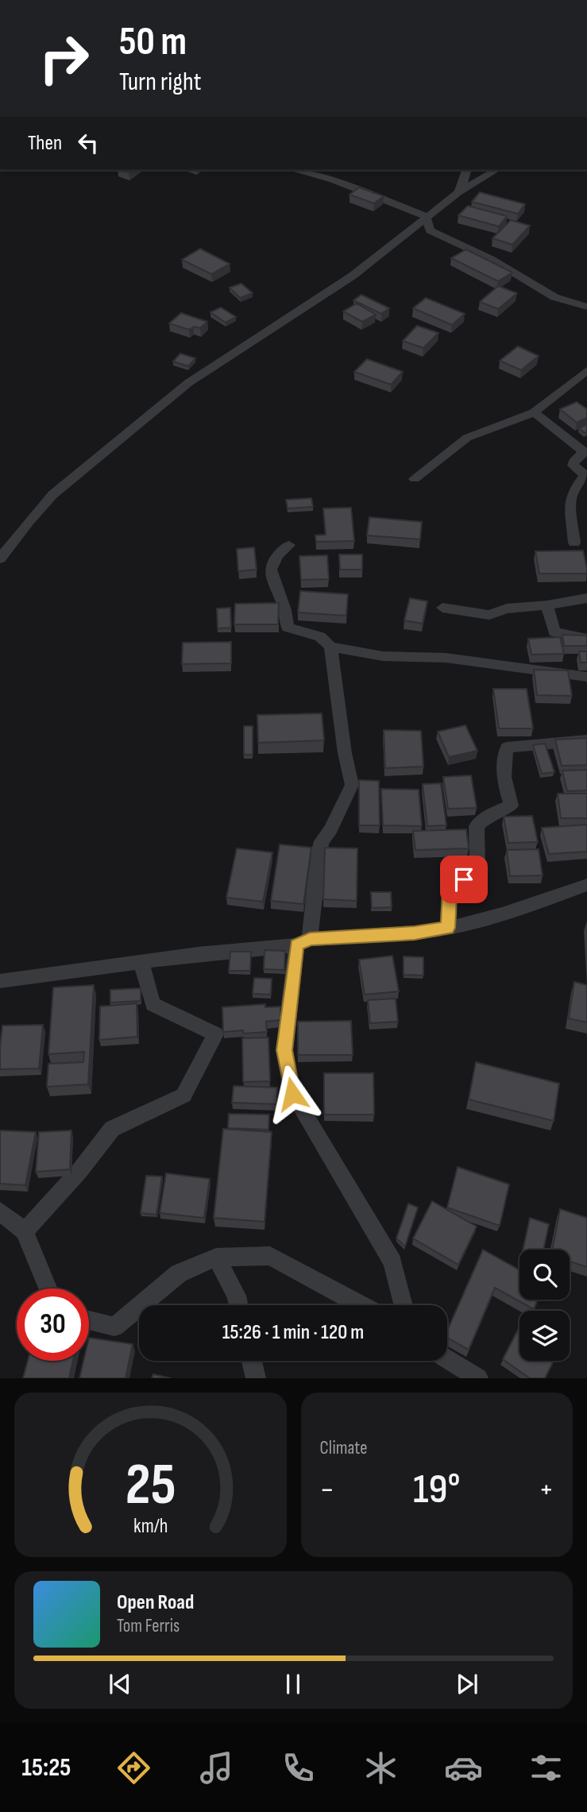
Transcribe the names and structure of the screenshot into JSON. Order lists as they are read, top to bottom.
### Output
{
  "page": {
    "turn": ["50 m", "Turn right"],
    "then": "Then",
    "limit": "30",
    "trip": "15:26 · 1 min · 120 m",
    "tile": "Climate",
    "heat": ["−", "19°", "+"],
    "song": ["Open Road", "Tom Ferris"],
    "tabs": "15:25",
    "gauge": ["25", "km/h"]
  }
}
